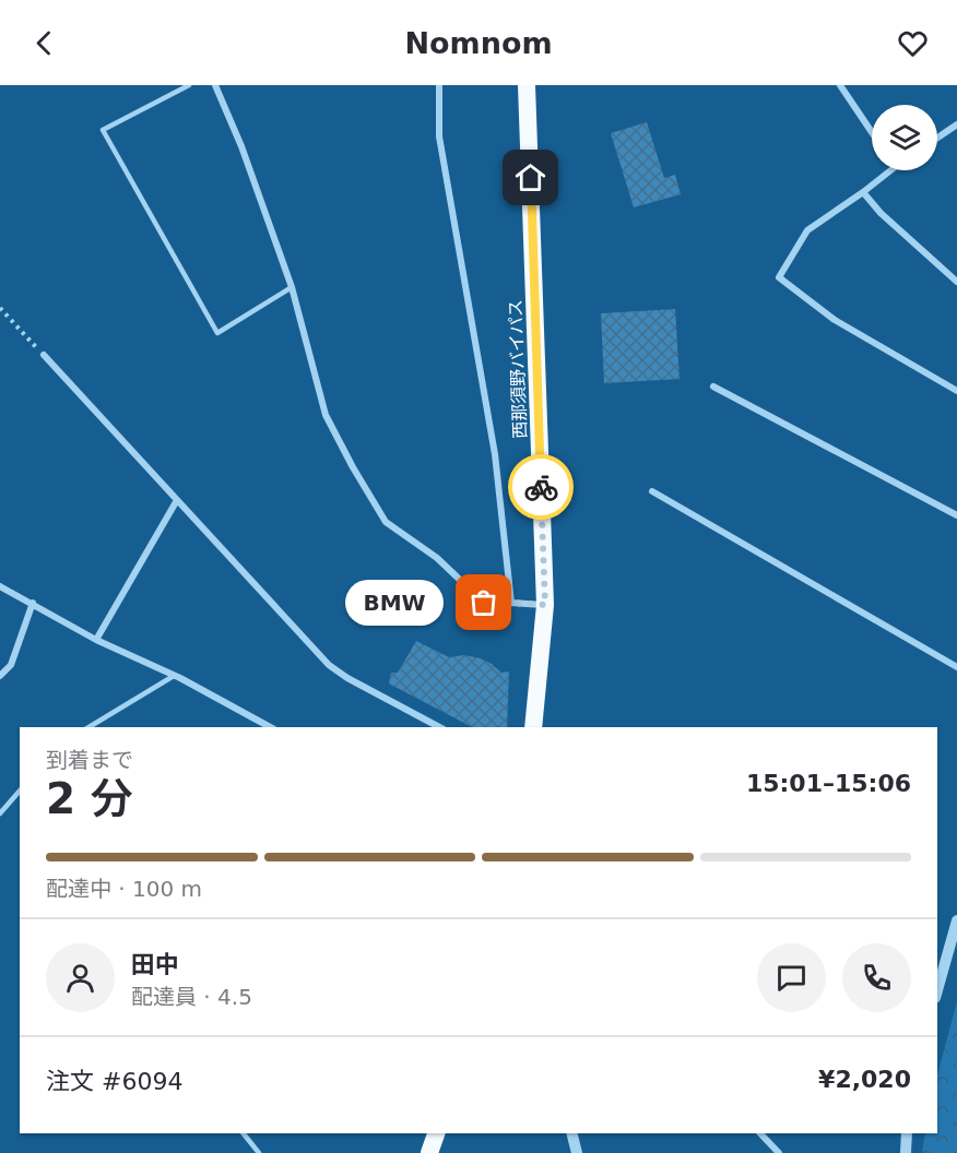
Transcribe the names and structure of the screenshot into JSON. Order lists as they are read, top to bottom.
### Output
{
  "streets": {
    "highway": ["西那須野バイパス"]
  },
  "places": ["BMW"],
  "page": {
    "header": "Nomnom",
    "bubble": "BMW",
    "heading": ["2 分", "到着まで", "15:01–15:06"],
    "panel": [
      "田中",
      "配達員 · 4.5",
      "注文 #6094",
      "¥2,020"
    ],
    "bar": "配達中 · 100 m"
  }
}
